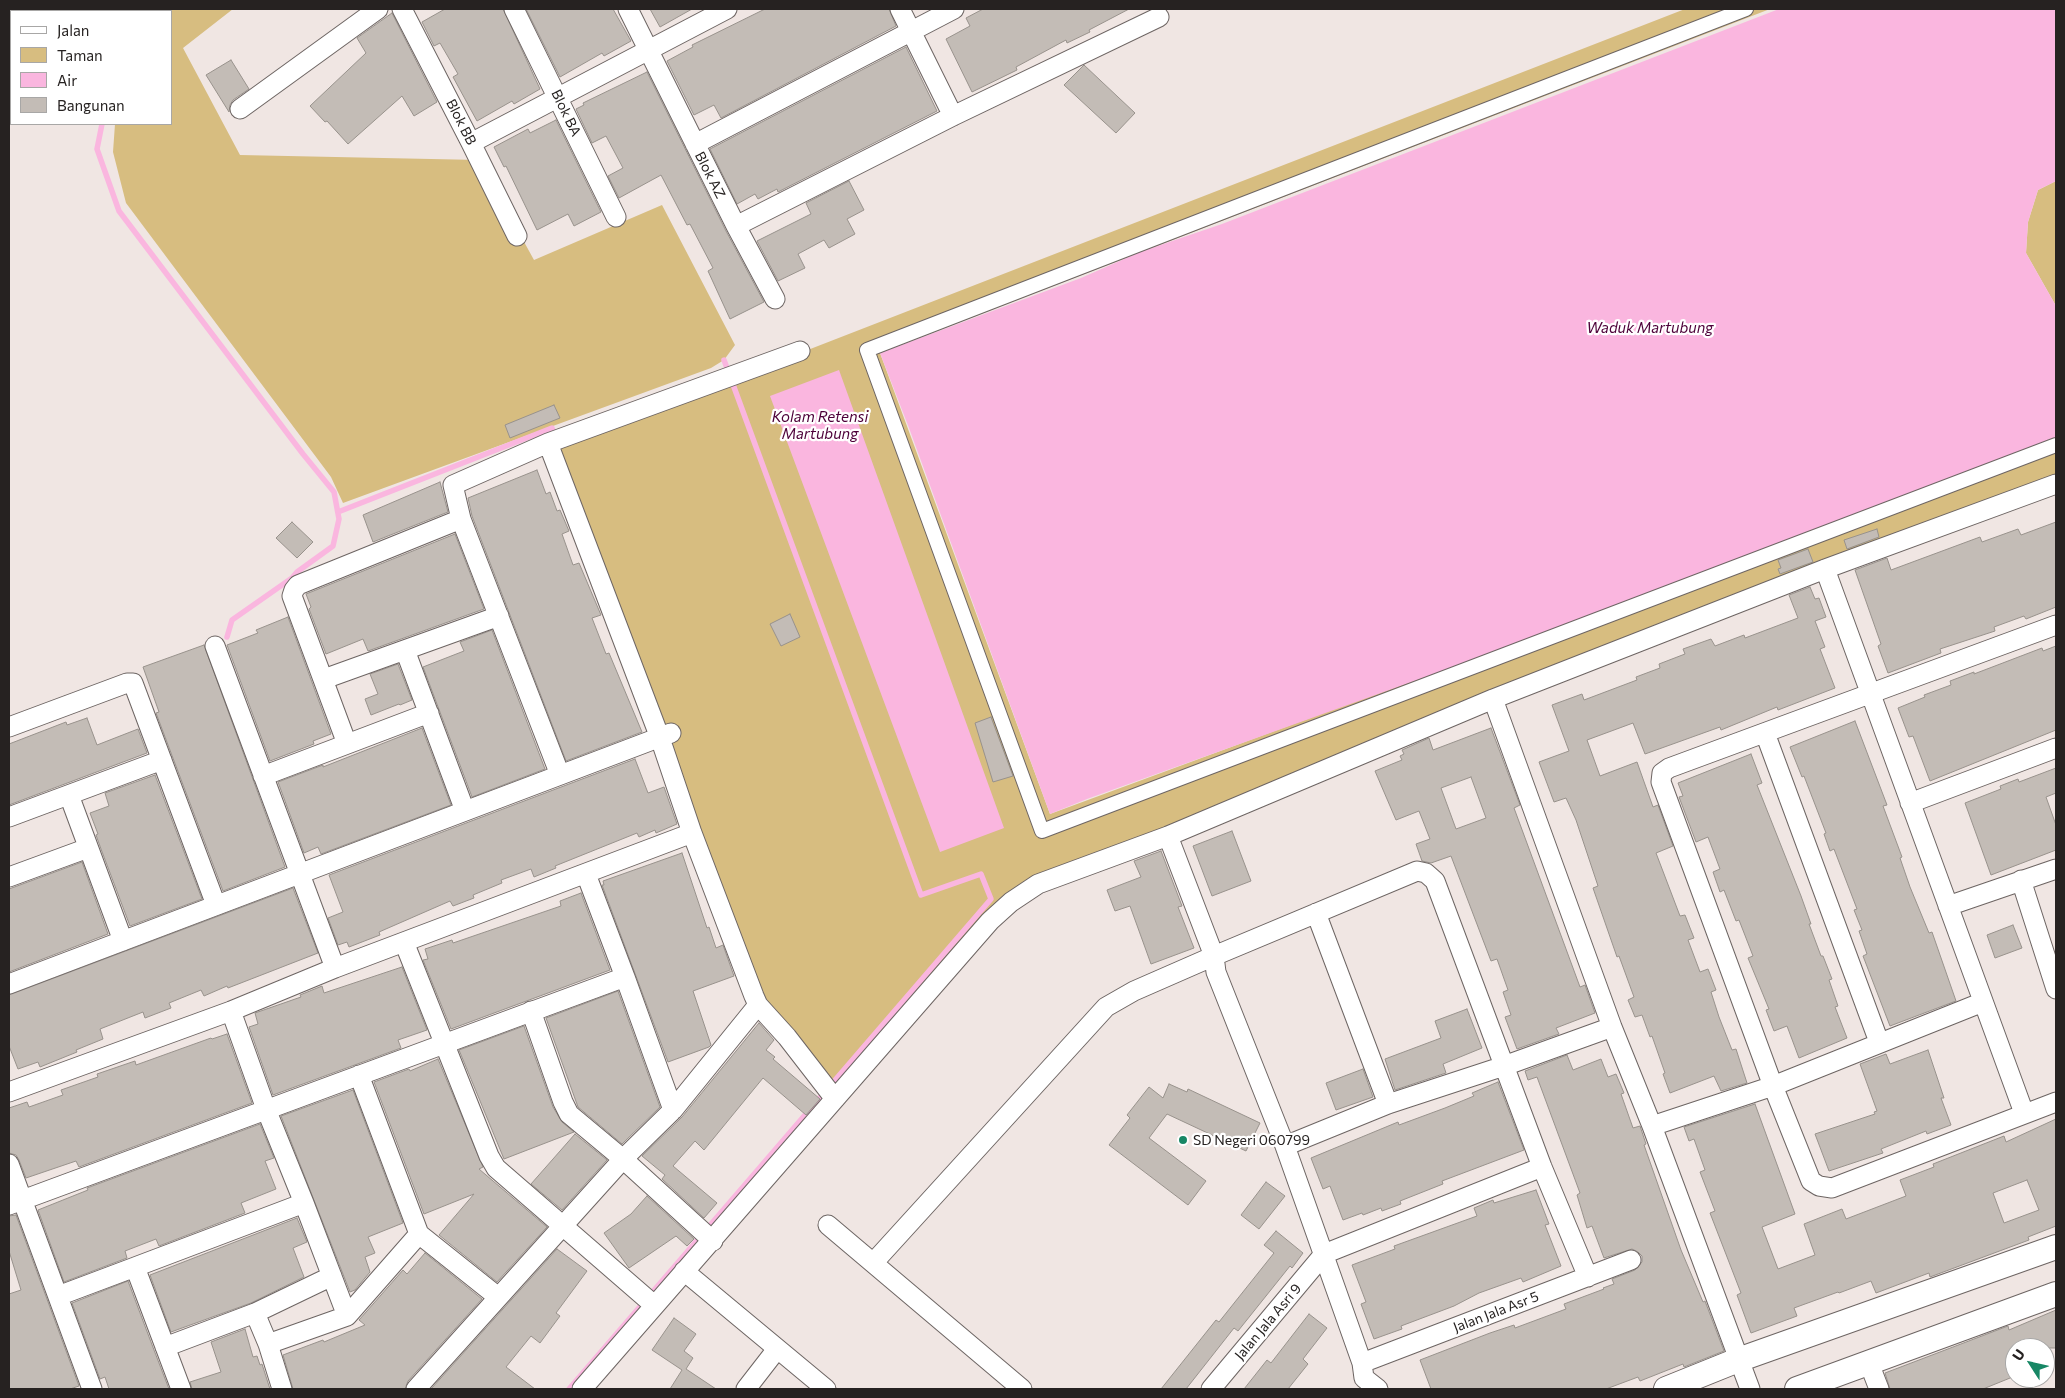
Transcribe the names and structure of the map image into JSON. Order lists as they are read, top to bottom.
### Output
{
  "streets": {
    "street": [
      "Blok BA",
      "Blok BB",
      "Blok AZ",
      "Jalan Jala Asr 5",
      "Jalan Jala Asri 9"
    ]
  },
  "water": ["Waduk Martubung", "Kolam Retensi Martubung"],
  "places": ["SD Negeri 060799"],
  "legend": [
    "Jalan",
    "Taman",
    "Air",
    "Bangunan"
  ],
  "north": "top left"
}
